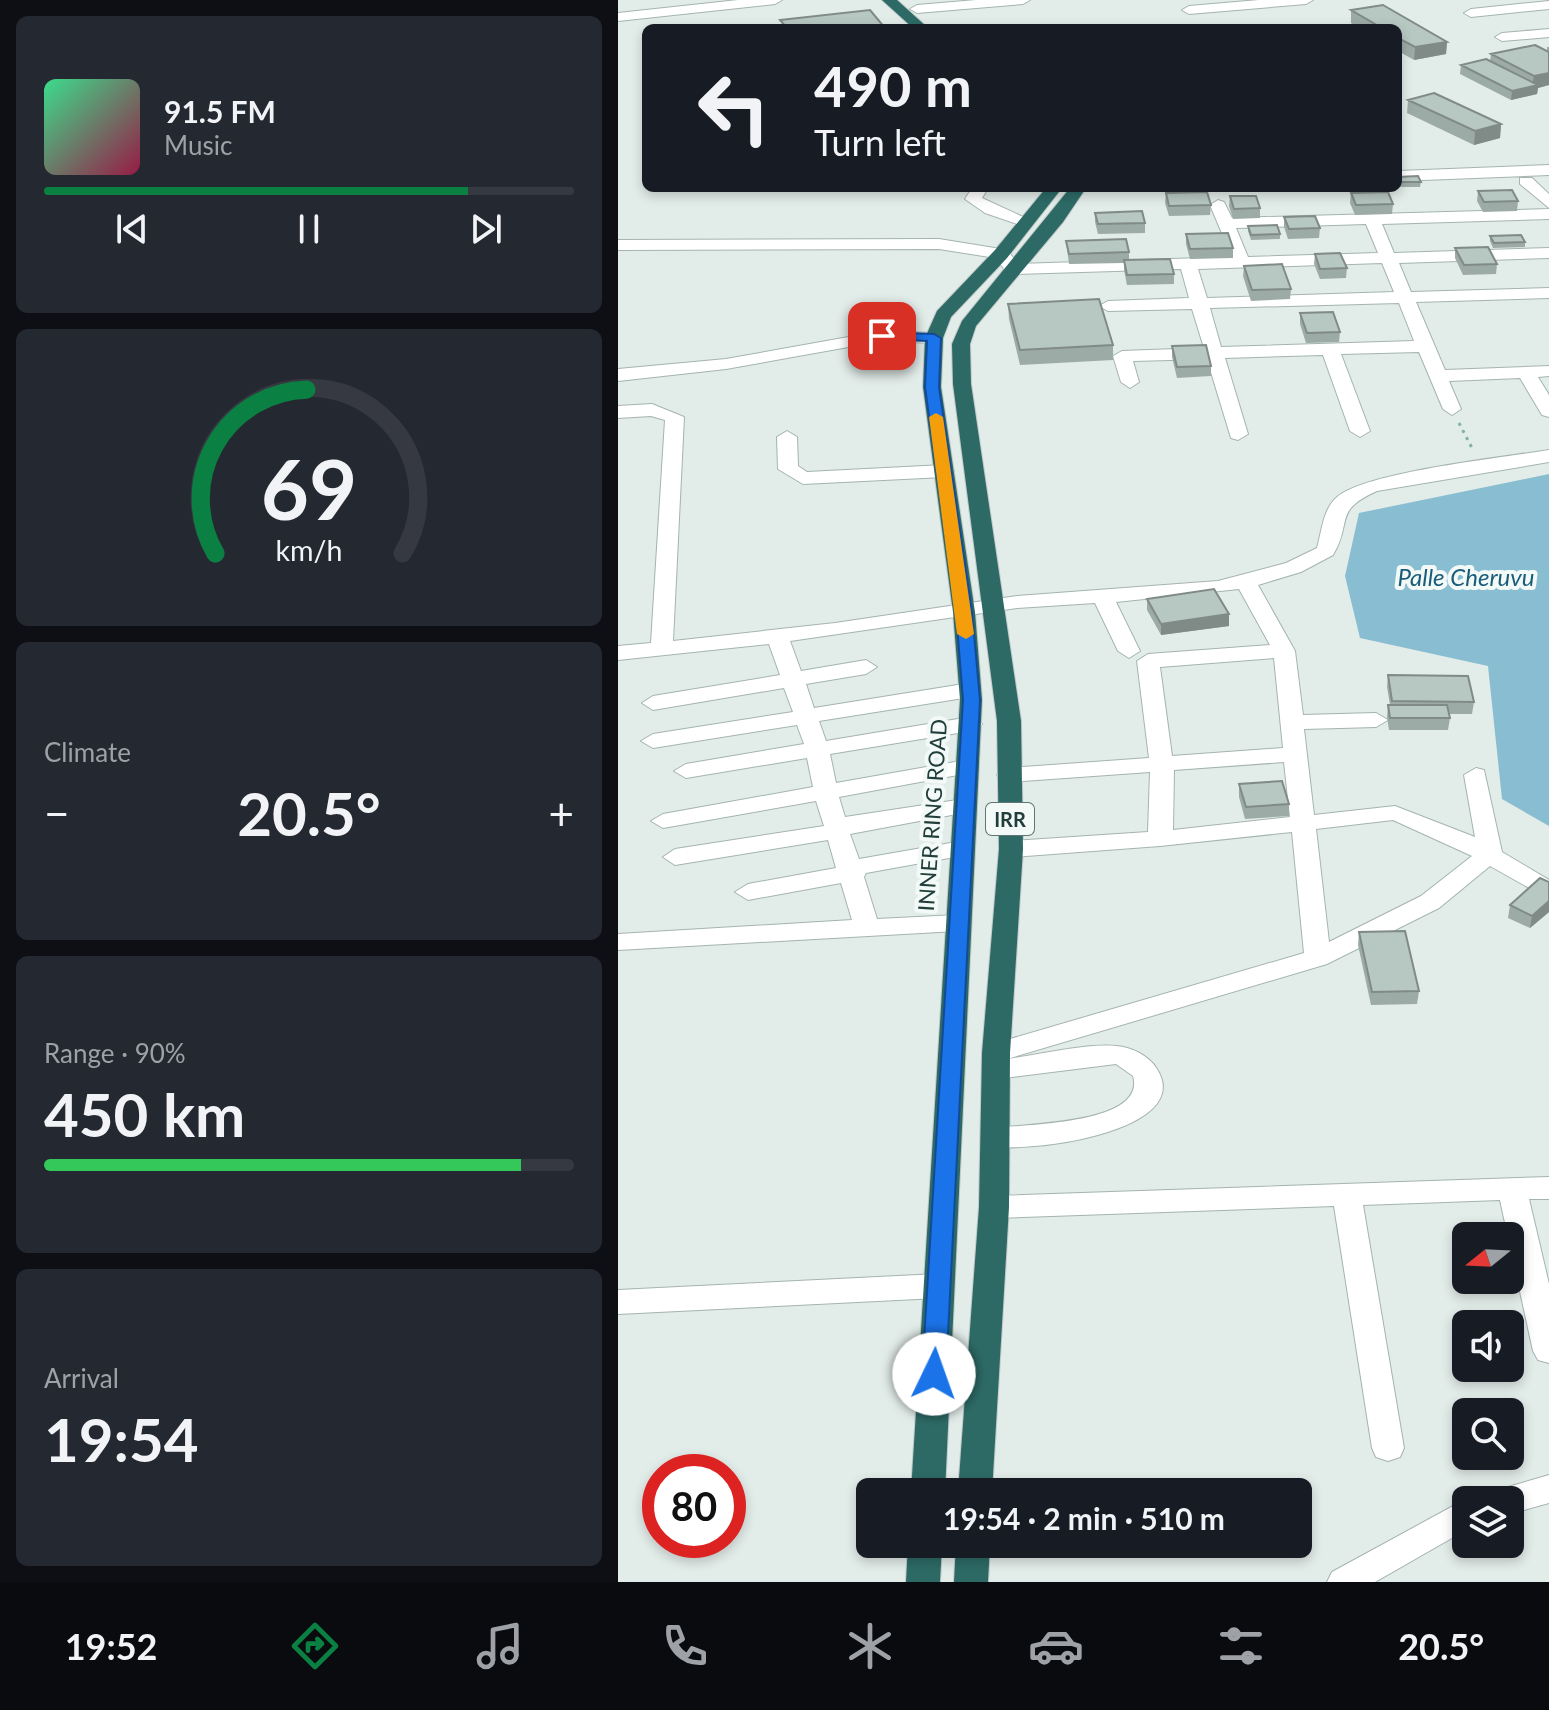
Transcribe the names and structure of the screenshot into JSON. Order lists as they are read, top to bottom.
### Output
{
  "streets": {
    "highway": ["INNER RING ROAD", "IRR"]
  },
  "water": ["Palle Cheruvu"],
  "north": "left",
  "page": {
    "turn": ["490 m", "Turn left"],
    "song": ["91.5 FM", "Music"],
    "tile": [
      "Climate",
      ["Range · 90%", "450 km"],
      ["Arrival", "19:54"]
    ],
    "heat": ["−", "20.5°", "+"],
    "limit": "80",
    "trip": "19:54 · 2 min · 510 m",
    "tabs": ["19:52", "20.5°"],
    "gauge": ["69", "km/h"]
  }
}
